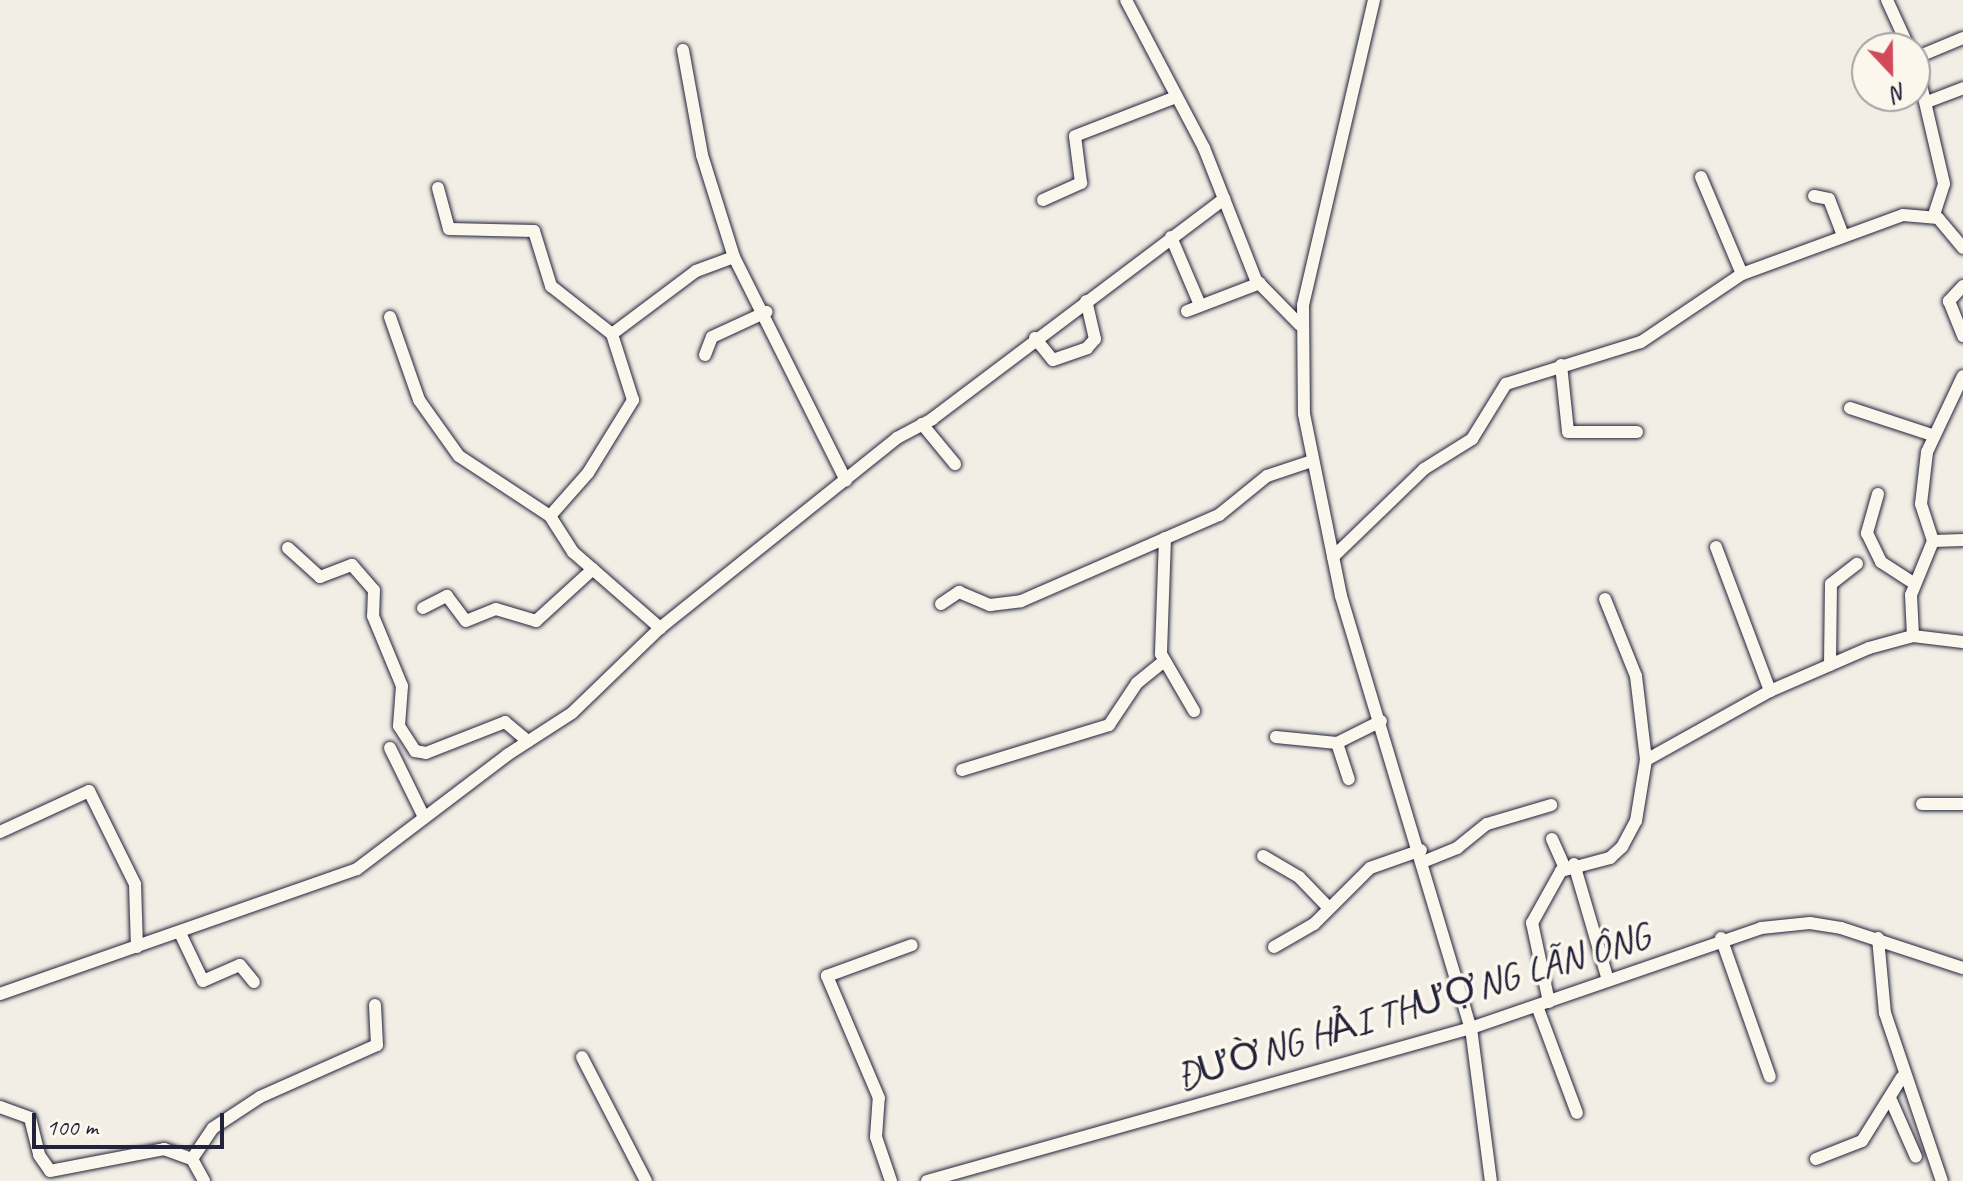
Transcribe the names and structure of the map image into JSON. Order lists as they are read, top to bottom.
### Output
{
  "streets": {
    "street": ["ĐƯỜNG HẢI THƯỢNG LÃN ÔNG"]
  },
  "scale_bar": "100 m",
  "north": "bottom"
}
